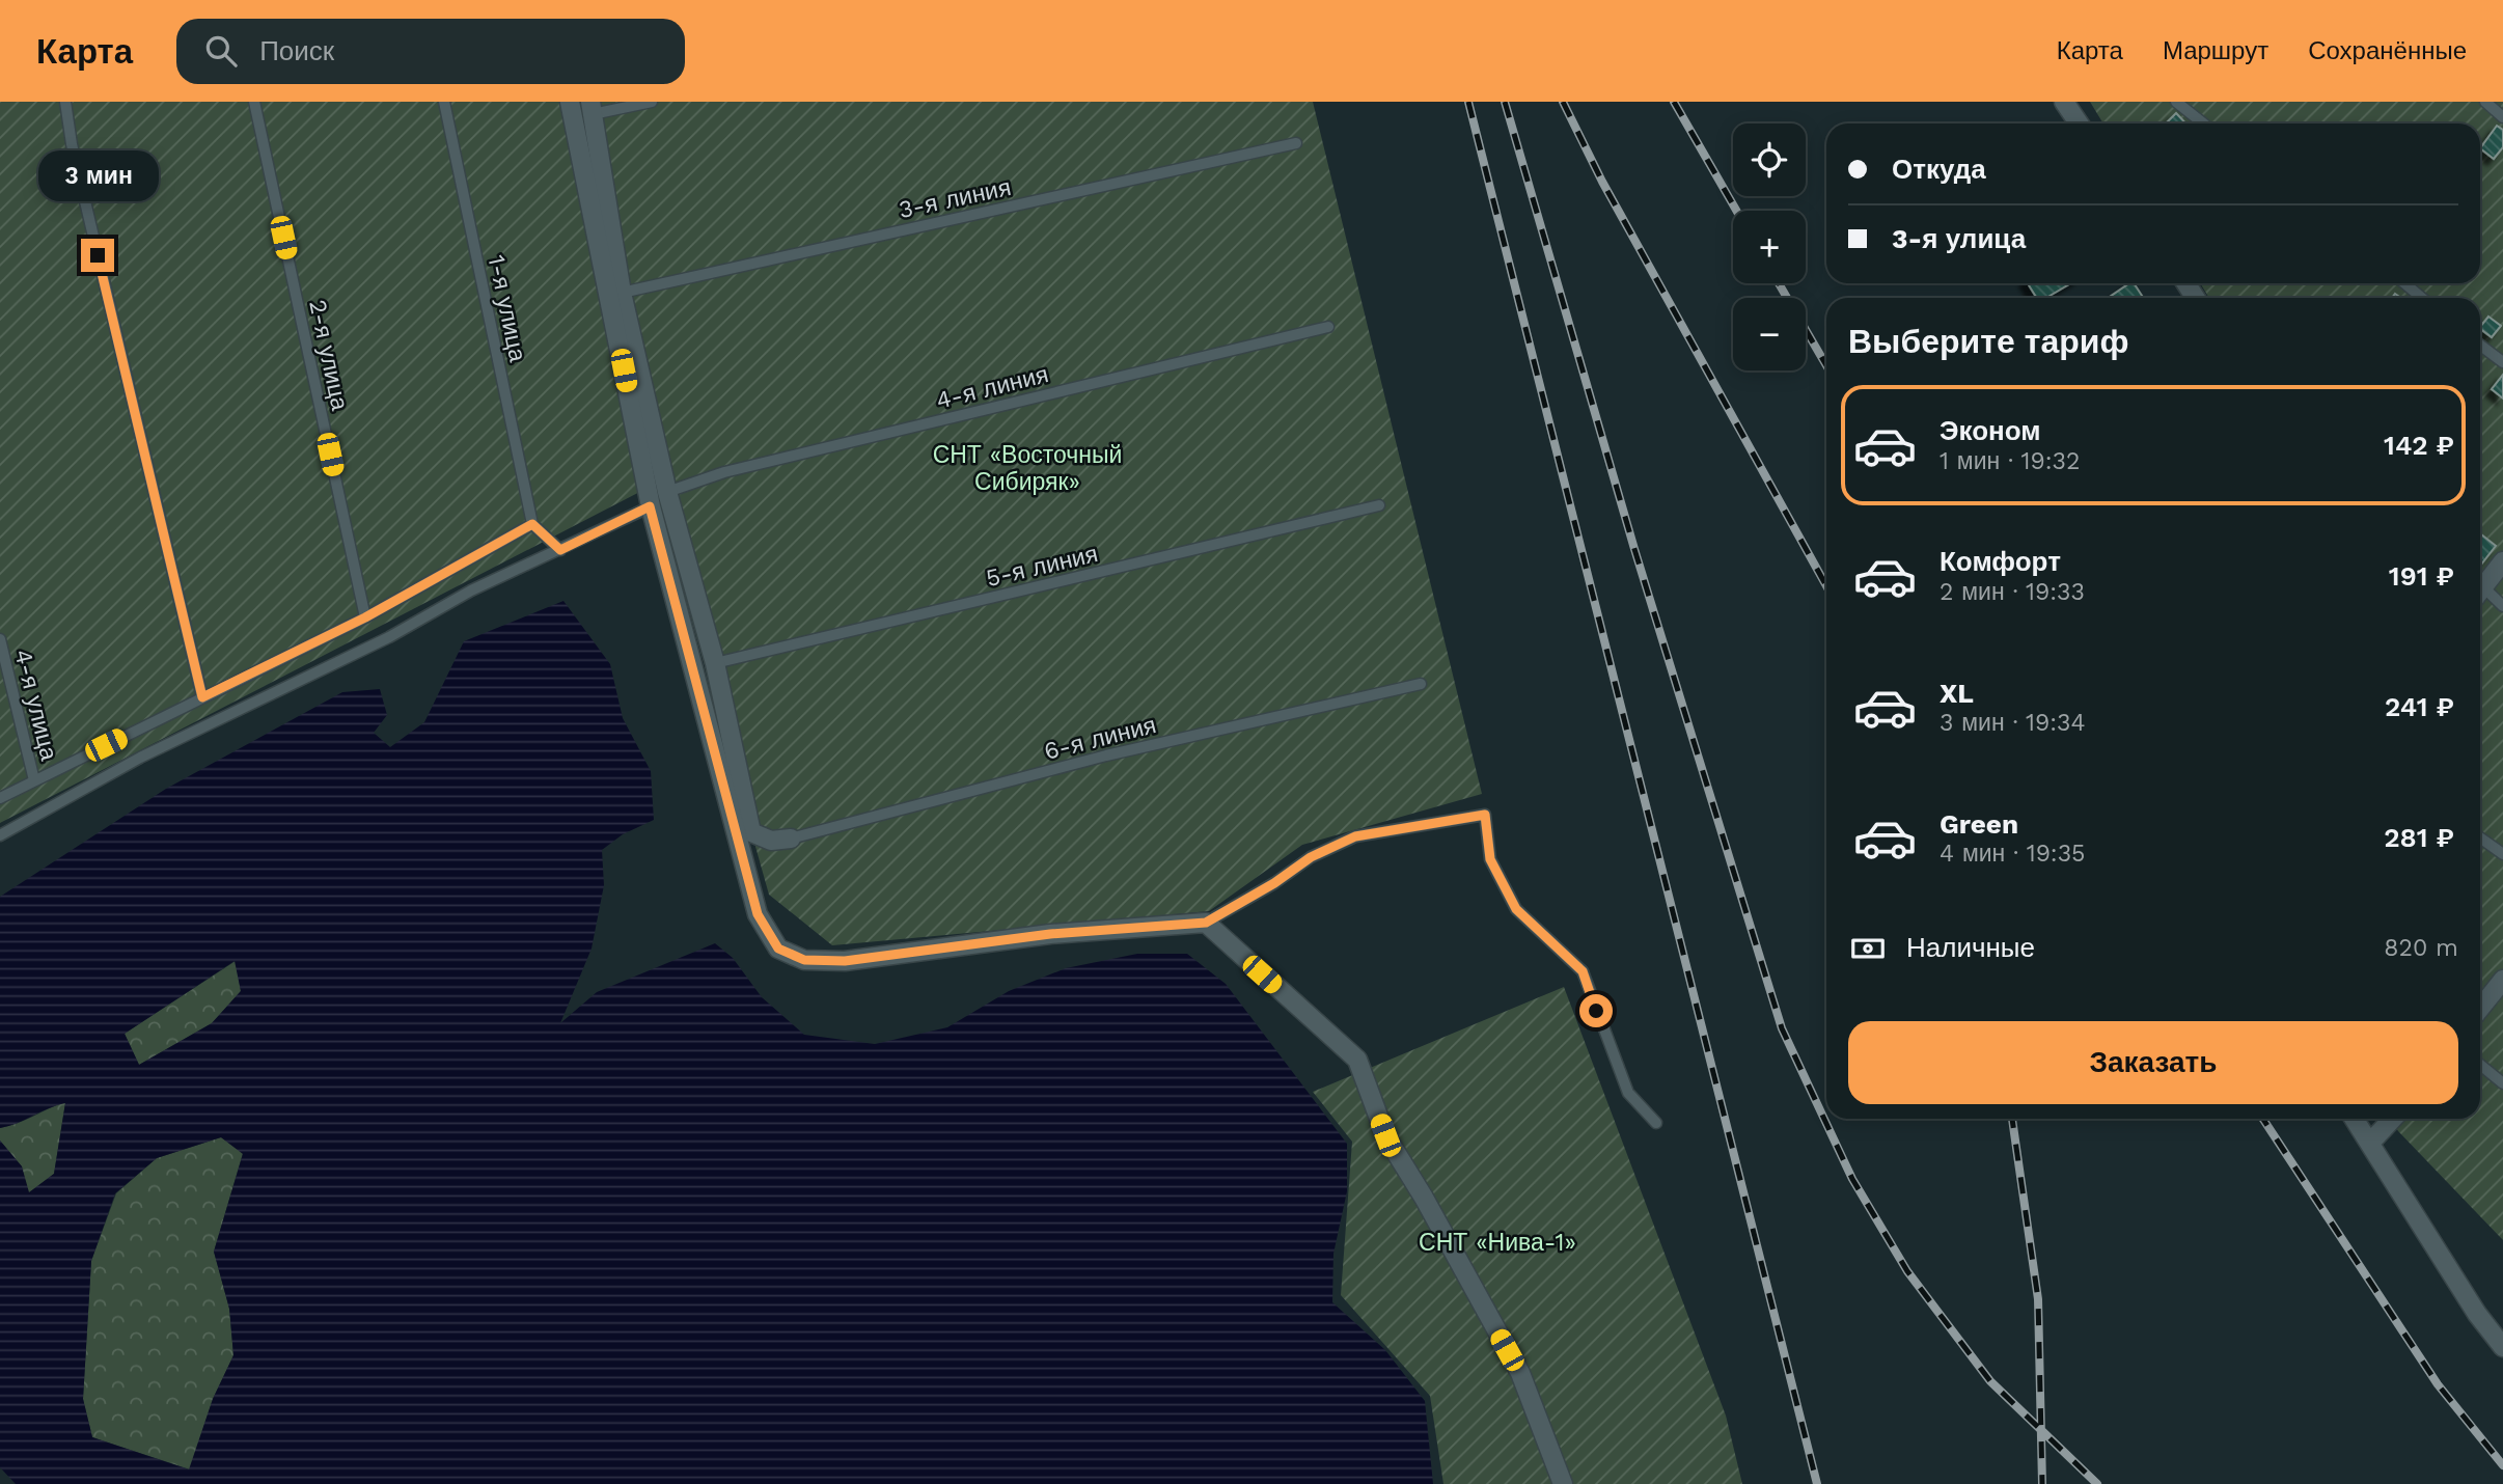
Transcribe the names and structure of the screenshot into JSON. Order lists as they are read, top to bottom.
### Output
{
  "streets": {
    "lane": [
      "3-я линия",
      "1-я улица",
      "2-я улица",
      "4-я линия",
      "5-я линия",
      "4-я улица",
      "6-я линия"
    ]
  },
  "parks": ["СНТ «Восточный Сибиряк»", "СНТ «Нива-1»"],
  "page": {
    "header": "Карта",
    "search": "Поиск",
    "nav": ["Карта", "Маршрут", "Сохранённые"],
    "map_buttons": ["+", "−"],
    "banner": ["Откуда", "3-я улица"],
    "bubble": "3 мин",
    "heading": "Выберите тариф",
    "list": [
      {
        "name": "Эконом",
        "note": "1 мин · 19:32",
        "value": "142 ₽"
      },
      {
        "name": "Комфорт",
        "note": "2 мин · 19:33",
        "value": "191 ₽"
      },
      {
        "name": "XL",
        "note": "3 мин · 19:34",
        "value": "241 ₽"
      },
      {
        "name": "Green",
        "note": "4 мин · 19:35",
        "value": "281 ₽"
      }
    ],
    "pay": ["Наличные", "820 m"],
    "buttons": "Заказать"
  }
}
